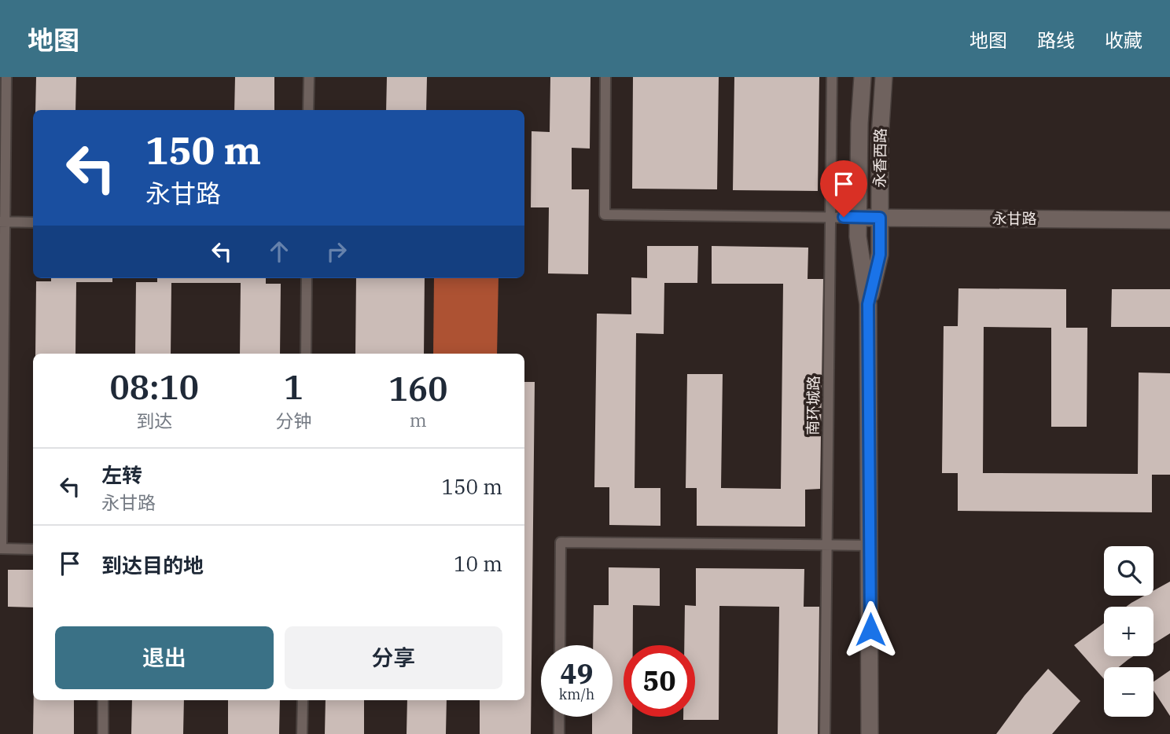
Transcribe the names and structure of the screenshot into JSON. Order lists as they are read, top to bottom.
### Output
{
  "streets": {
    "main road": ["永香西路", "永甘路"],
    "lane": ["南环城路"]
  },
  "crossings": [
    ["永香西路", "永甘路"]
  ],
  "page": {
    "header": "地图",
    "nav": ["地图", "路线", "收藏"],
    "turn": ["150 m", "永甘路"],
    "eta": [
      "08:10",
      "到达",
      "1",
      "分钟",
      "160",
      "m"
    ],
    "list": [
      {
        "name": "左转",
        "note": "永甘路",
        "value": "150 m"
      },
      {
        "name": "到达目的地",
        "value": "10 m"
      }
    ],
    "map_buttons": ["+", "−"],
    "buttons": ["退出", "分享"],
    "speed": "49 km/h",
    "limit": "50"
  }
}
